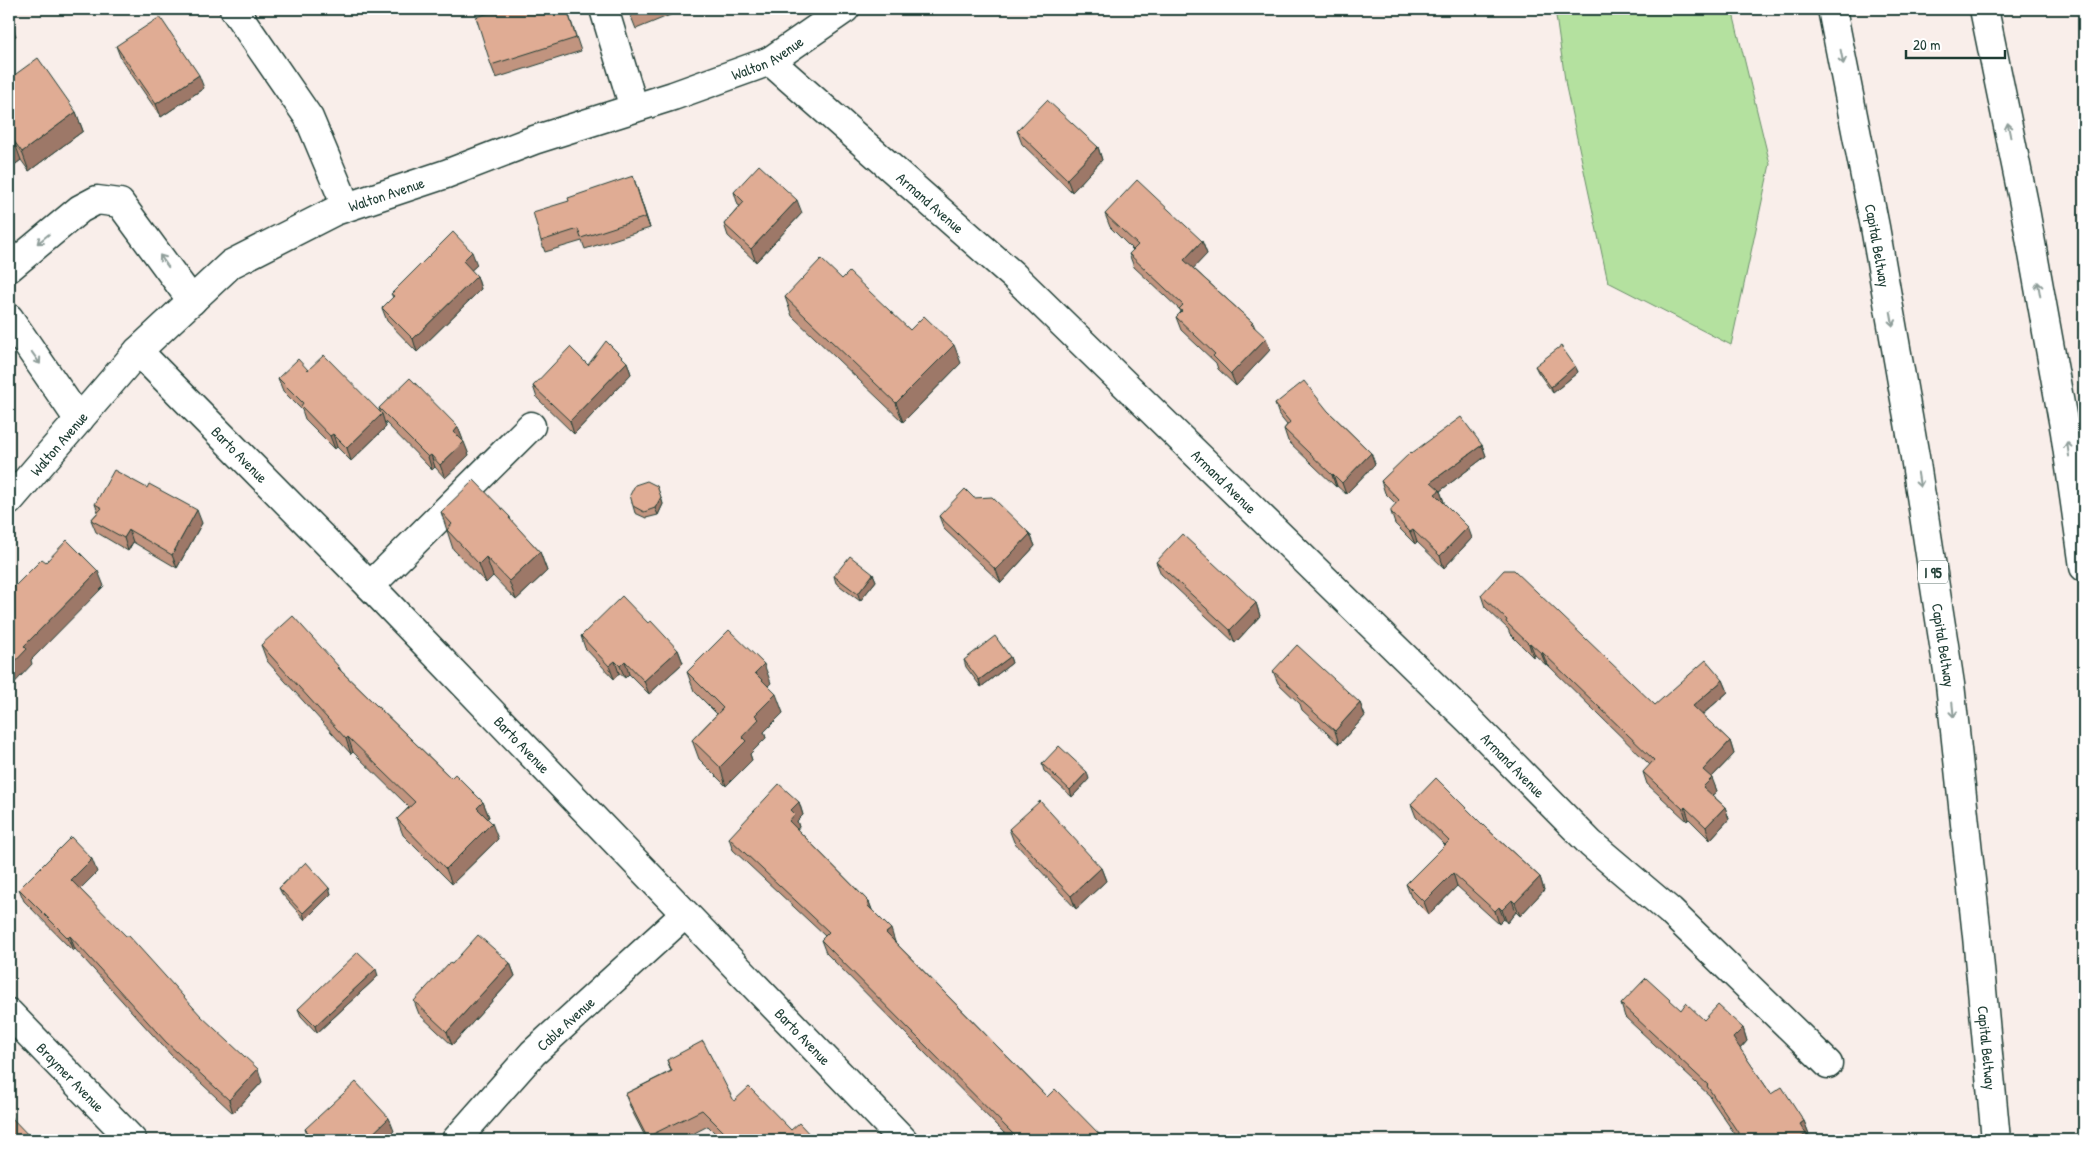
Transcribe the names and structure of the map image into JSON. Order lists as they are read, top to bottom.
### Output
{
  "streets": {
    "main road": [
      "Walton Avenue",
      "Armand Avenue",
      "Capital Beltway",
      "Barto Avenue",
      "I 95",
      "Cable Avenue",
      "Braymer Avenue"
    ]
  },
  "crossings": [
    ["Walton Avenue", "Armand Avenue"],
    ["Walton Avenue", "Barto Avenue"],
    ["Barto Avenue", "Cable Avenue"]
  ],
  "scale_bar": "20 m"
}
